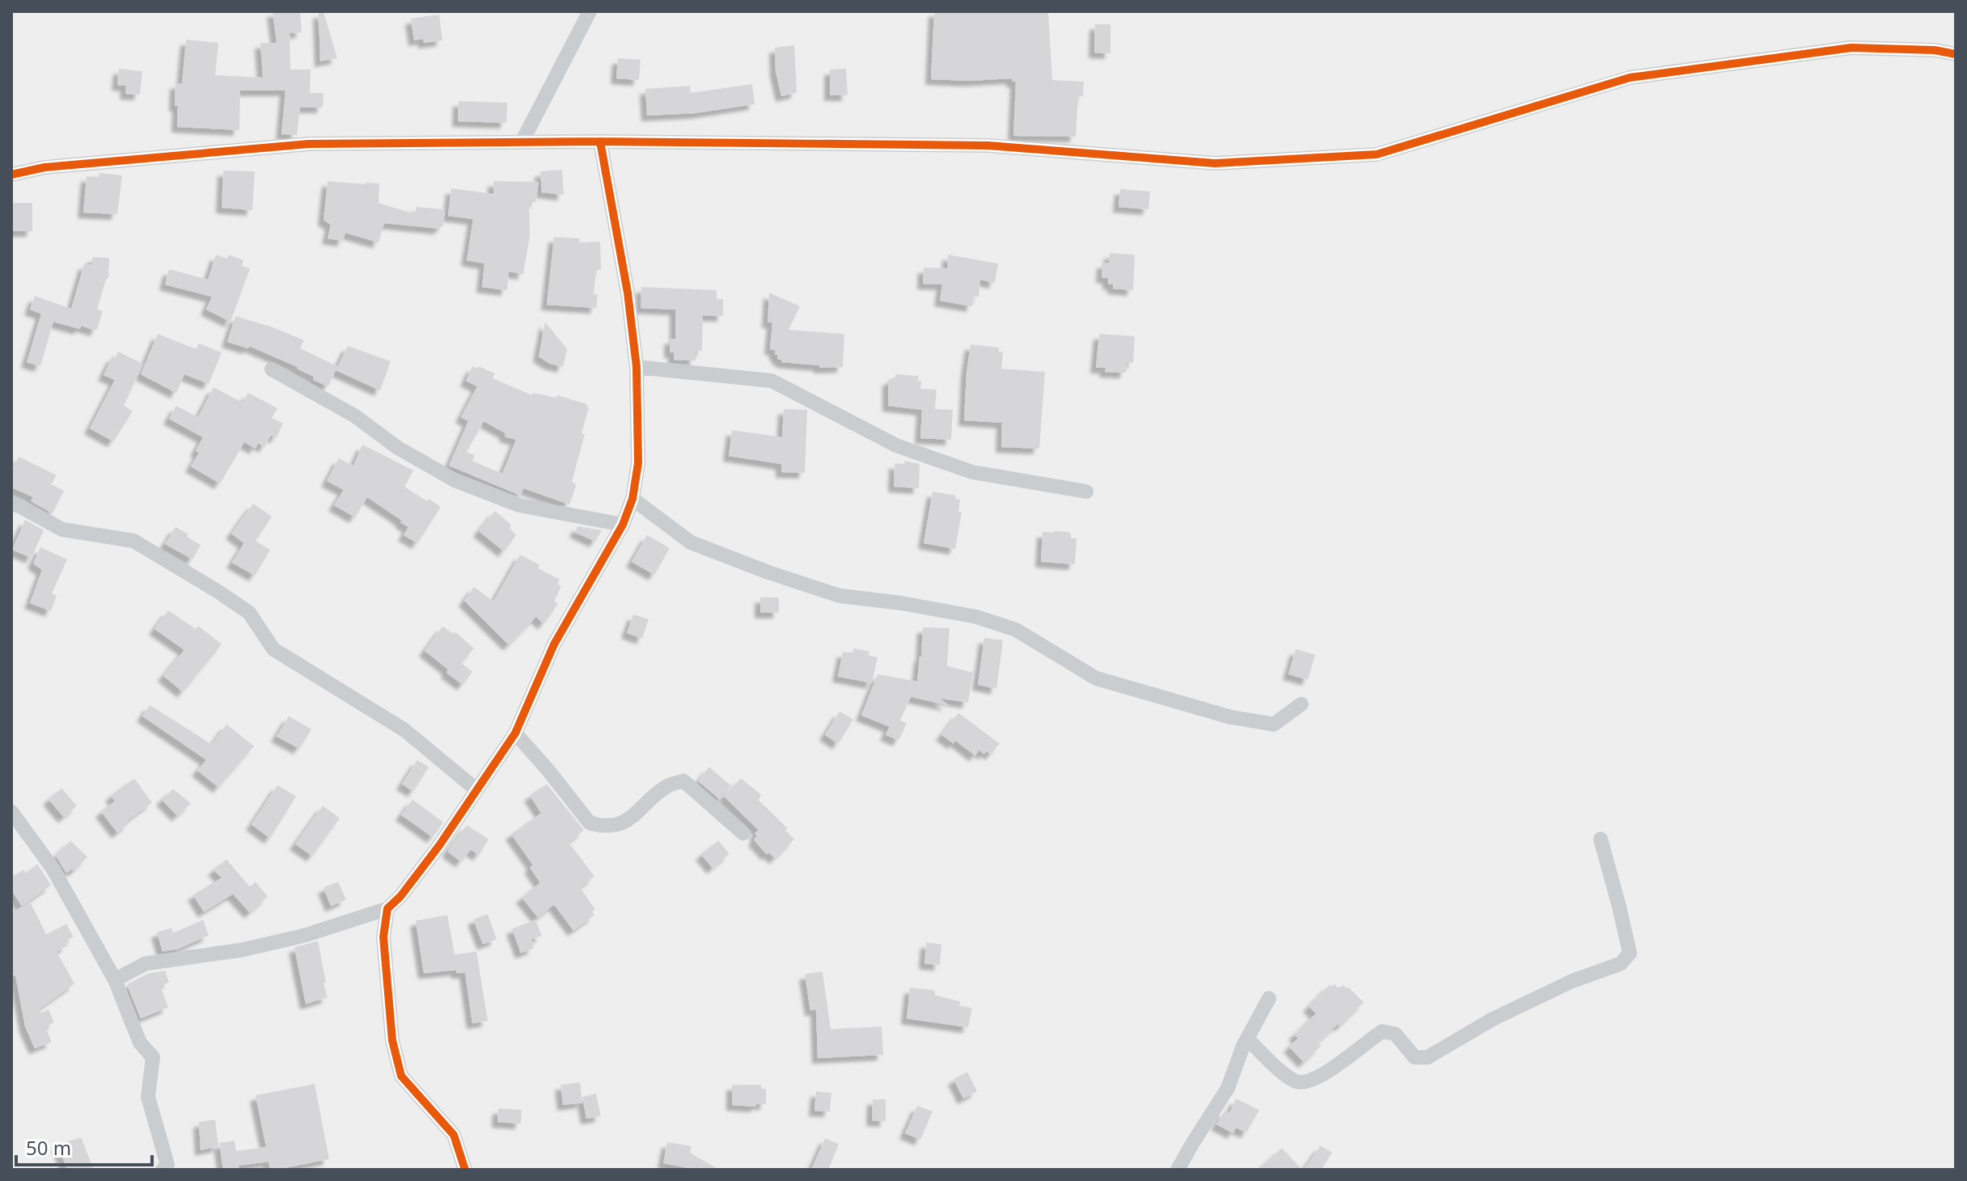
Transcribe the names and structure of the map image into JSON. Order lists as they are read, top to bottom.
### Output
{
  "scale_bar": "50 m"
}
